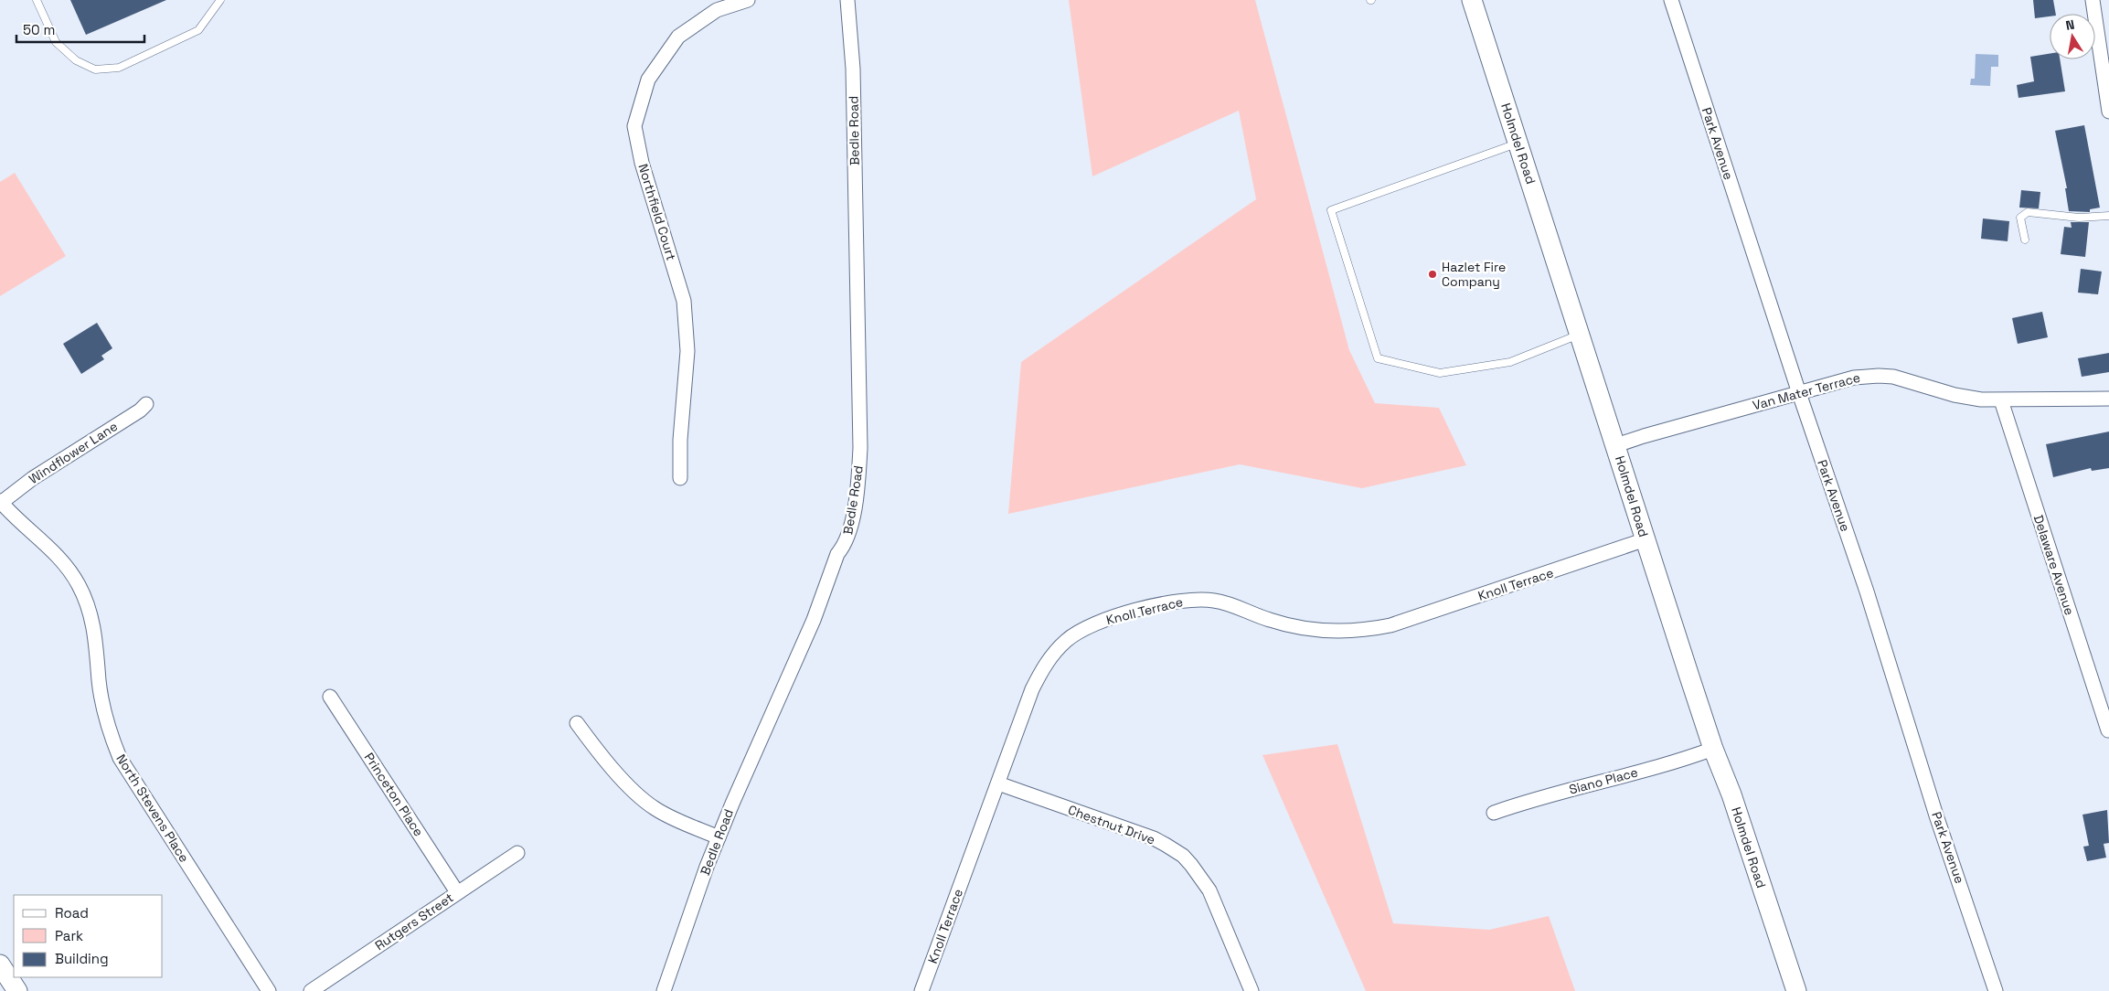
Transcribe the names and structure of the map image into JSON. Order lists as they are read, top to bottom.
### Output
{
  "streets": {
    "main road": ["Holmdel Road"],
    "street": [
      "Bedle Road",
      "Park Avenue",
      "Northfield Court",
      "Van Mater Terrace",
      "Windflower Lane",
      "Delaware Avenue",
      "Knoll Terrace",
      "Siano Place",
      "Princeton Place",
      "North Stevens Place",
      "Chestnut Drive",
      "Rutgers Street"
    ]
  },
  "crossings": [
    ["Holmdel Road", "Van Mater Terrace"],
    ["Holmdel Road", "Knoll Terrace"],
    ["Holmdel Road", "Siano Place"],
    ["Park Avenue", "Van Mater Terrace"],
    ["Van Mater Terrace", "Delaware Avenue"],
    ["Windflower Lane", "North Stevens Place"],
    ["Knoll Terrace", "Chestnut Drive"],
    ["Princeton Place", "Rutgers Street"]
  ],
  "places": ["Hazlet Fire Company"],
  "legend": ["Road", "Park", "Building"],
  "scale_bar": "50 m",
  "north": "top"
}
